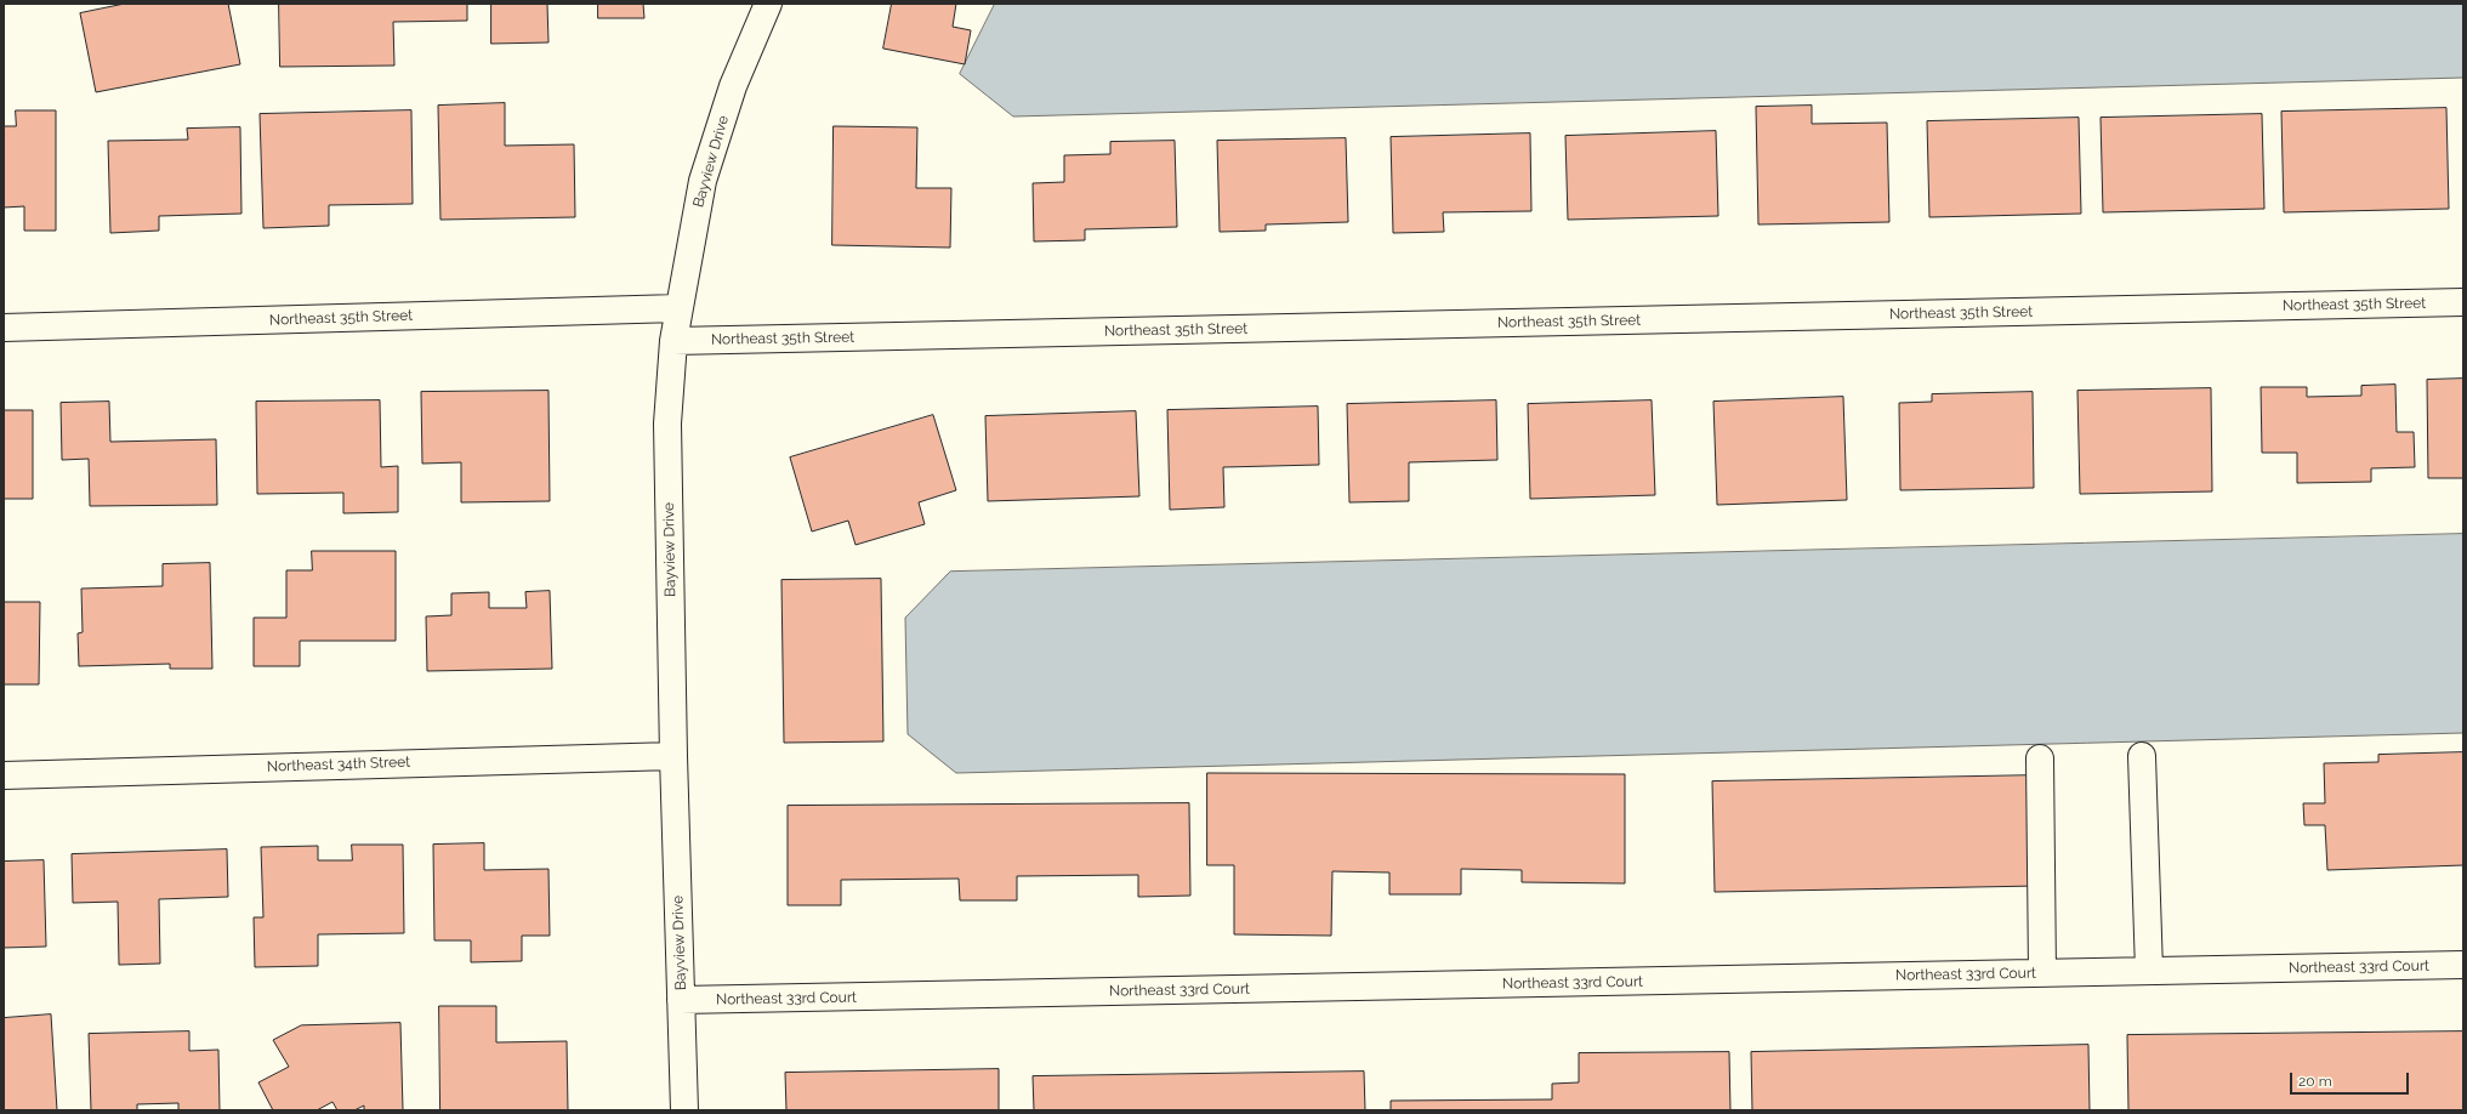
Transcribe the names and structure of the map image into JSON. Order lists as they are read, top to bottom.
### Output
{
  "streets": {
    "street": [
      "Bayview Drive",
      "Northeast 35th Street",
      "Northeast 34th Street",
      "Northeast 33rd Court"
    ]
  },
  "crossings": [
    ["Bayview Drive", "Northeast 35th Street"],
    ["Bayview Drive", "Northeast 34th Street"],
    ["Bayview Drive", "Northeast 33rd Court"]
  ],
  "scale_bar": "20 m"
}
